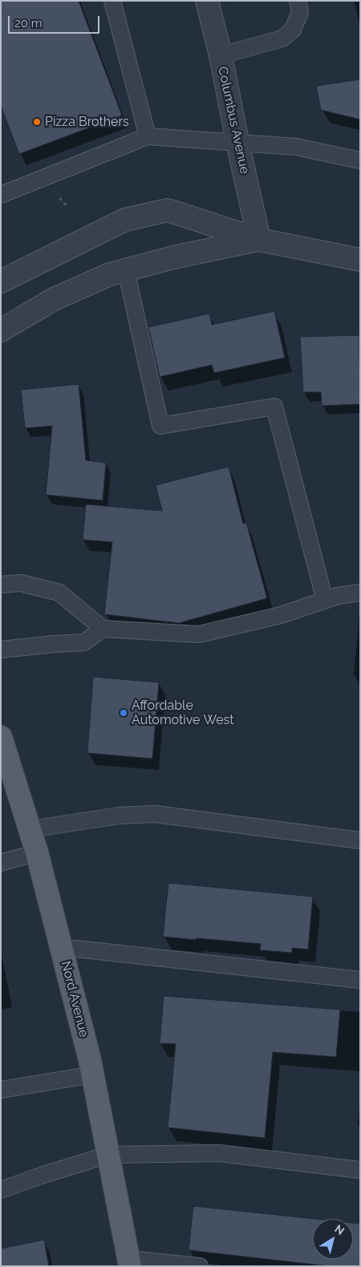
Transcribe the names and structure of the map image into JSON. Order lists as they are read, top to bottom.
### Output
{
  "streets": {
    "main road": ["Nord Avenue"],
    "street": ["Columbus Avenue"]
  },
  "places": ["Pizza Brothers", "Affordable Automotive West"],
  "scale_bar": "20 m",
  "north": "top right"
}
